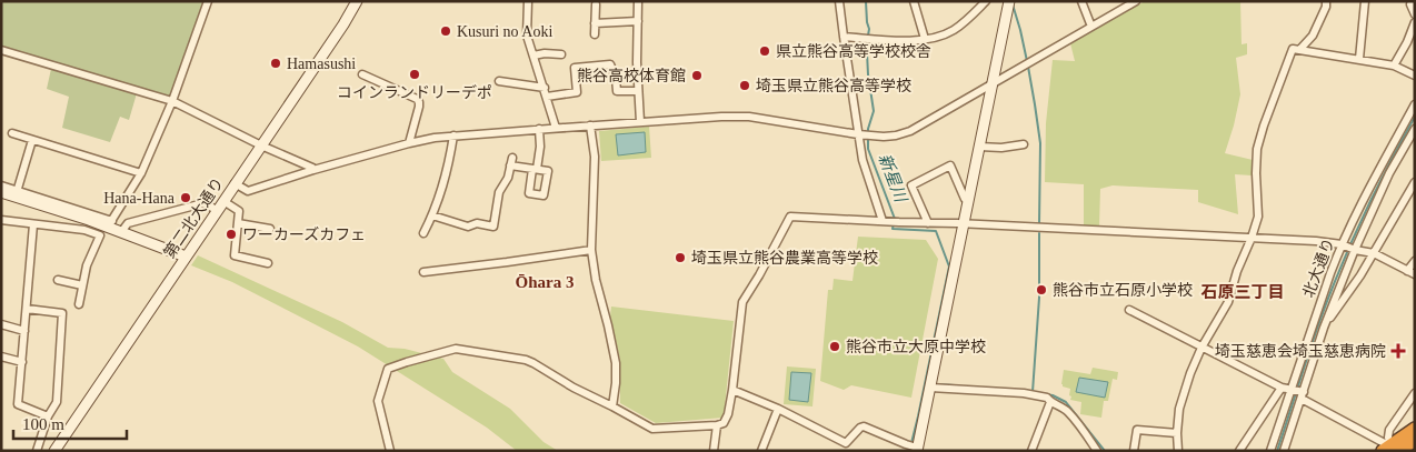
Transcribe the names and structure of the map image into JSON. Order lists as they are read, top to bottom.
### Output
{
  "streets": {
    "street": ["第二北大通り", "北大通り"]
  },
  "districts": ["Ōhara 3", "石原三丁目"],
  "water": ["新星川"],
  "places": {
    "other": [
      "Kusuri no Aoki",
      "県立熊谷高等学校校舎",
      "Hamasushi",
      "コインランドリーデポ",
      "熊谷高校体育館",
      "埼玉県立熊谷高等学校",
      "Hana-Hana",
      "ワーカーズカフェ",
      "埼玉県立熊谷農業高等学校",
      "熊谷市立石原小学校",
      "熊谷市立大原中学校"
    ],
    "health": ["埼玉慈恵会埼玉慈恵病院"]
  },
  "scale_bar": "100 m"
}
